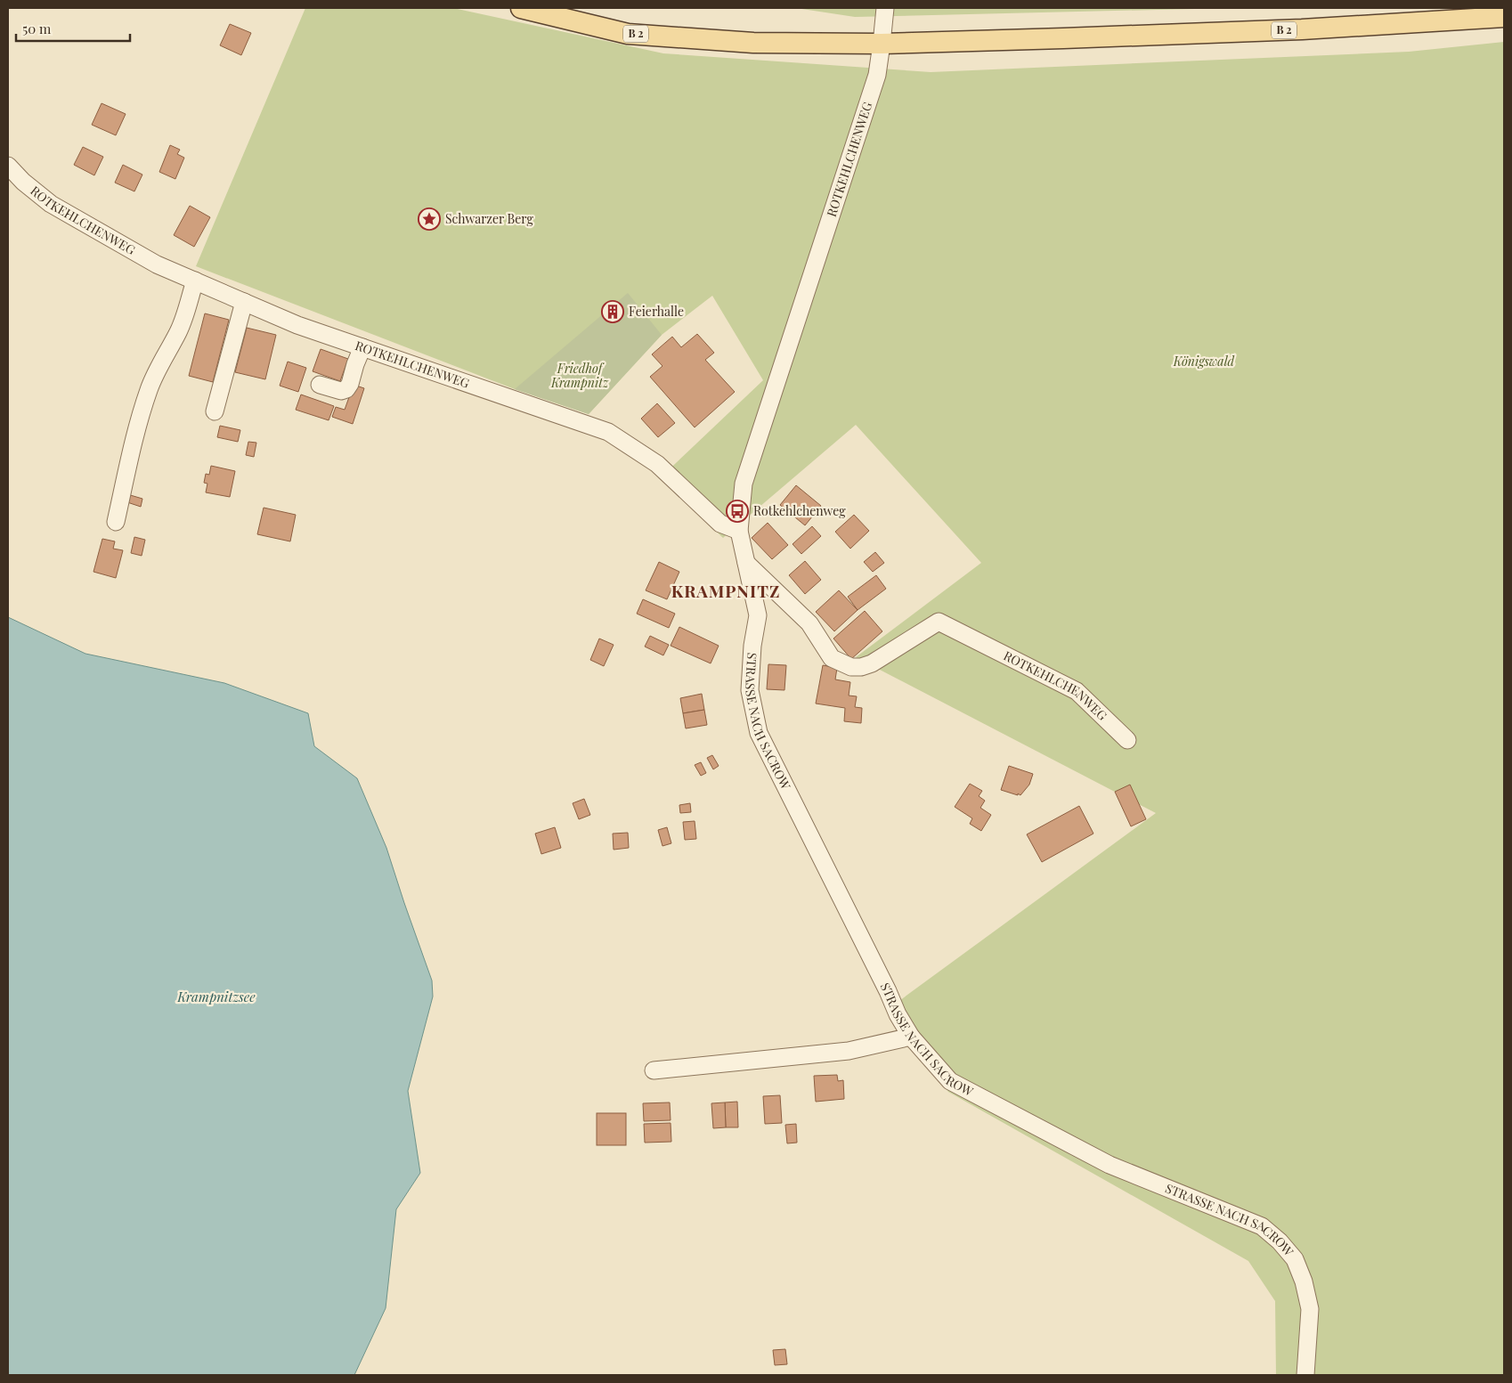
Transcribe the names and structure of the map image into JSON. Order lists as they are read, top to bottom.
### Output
{
  "streets": {
    "main road": ["B 2"],
    "street": ["ROTKEHLCHENWEG", "STRASSE NACH SACROW"]
  },
  "crossings": [
    ["B 2", "ROTKEHLCHENWEG"],
    ["ROTKEHLCHENWEG", "STRASSE NACH SACROW"]
  ],
  "districts": ["KRAMPNITZ"],
  "water": ["Krampnitzsee"],
  "parks": ["Königswald", "Friedhof Krampnitz"],
  "places": {
    "place": ["Schwarzer Berg"],
    "building": ["Feierhalle"],
    "bus stop": ["Rotkehlchenweg"]
  },
  "scale_bar": "50 m"
}
